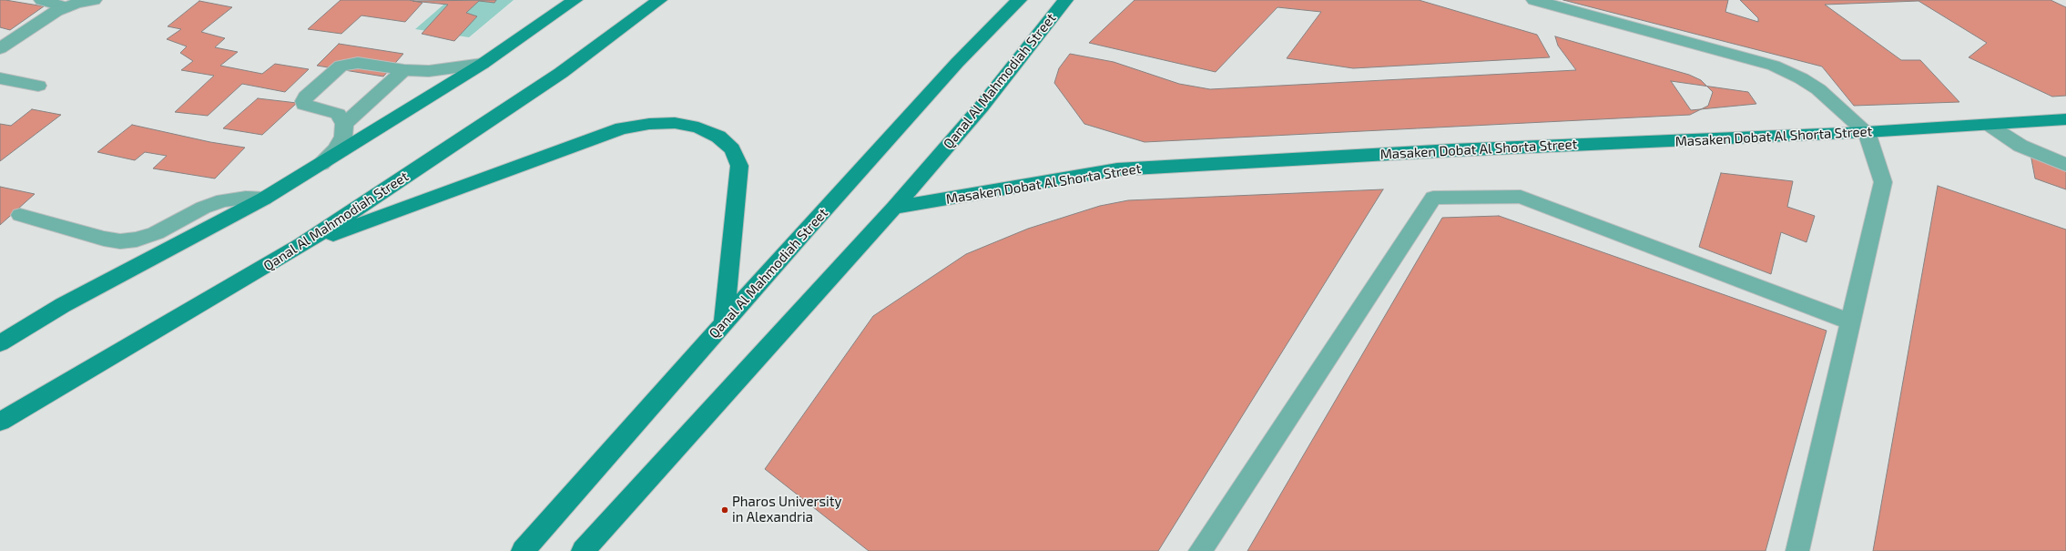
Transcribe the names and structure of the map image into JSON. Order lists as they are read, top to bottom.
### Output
{
  "streets": {
    "main road": ["Qanal Al Mahmodiah Street", "Masaken Dobat Al Shorta Street"]
  },
  "crossings": [
    ["Qanal Al Mahmodiah Street", "Masaken Dobat Al Shorta Street"]
  ],
  "places": ["Pharos University in Alexandria"]
}
